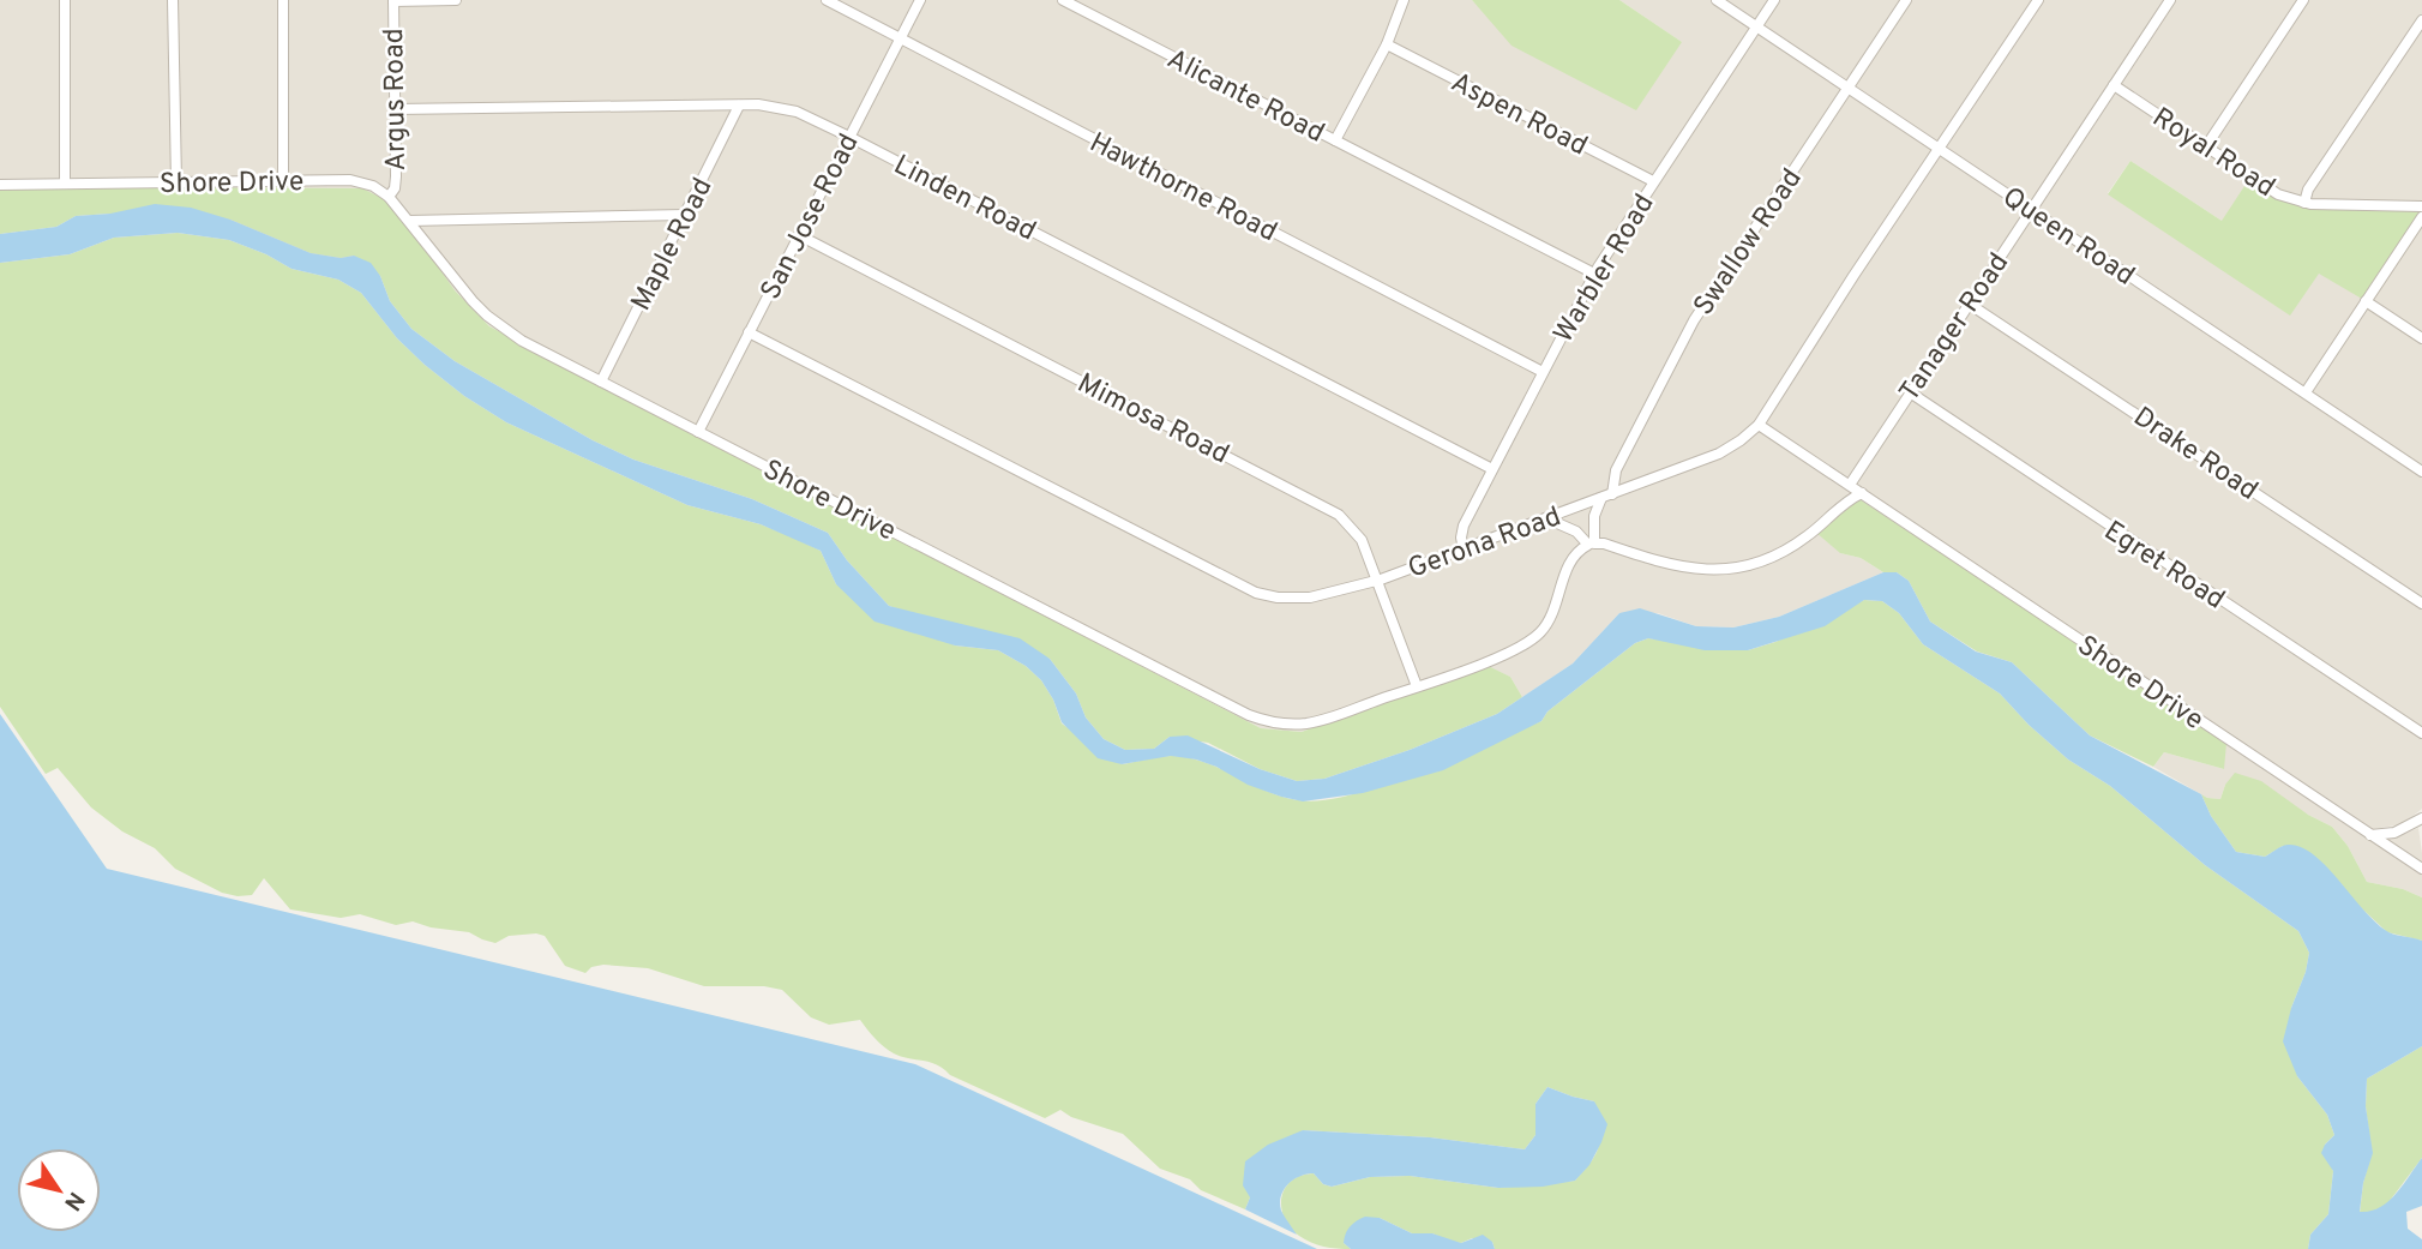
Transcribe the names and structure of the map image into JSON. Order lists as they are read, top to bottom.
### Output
{
  "streets": {
    "street": [
      "Alicante Road",
      "Argus Road",
      "Aspen Road",
      "Royal Road",
      "Shore Drive",
      "Hawthorne Road",
      "Linden Road",
      "San Jose Road",
      "Queen Road",
      "Swallow Road",
      "Maple Road",
      "Warbler Road",
      "Tanager Road",
      "Mimosa Road",
      "Drake Road",
      "Gerona Road",
      "Egret Road"
    ]
  },
  "crossings": [
    ["Alicante Road", "Aspen Road"],
    ["Argus Road", "Shore Drive"],
    ["Argus Road", "Linden Road"],
    ["Aspen Road", "Warbler Road"],
    ["Royal Road", "Tanager Road"],
    ["Shore Drive", "San Jose Road"],
    ["Shore Drive", "Swallow Road"],
    ["Shore Drive", "Maple Road"],
    ["Shore Drive", "Tanager Road"],
    ["Shore Drive", "Mimosa Road"],
    ["Shore Drive", "Gerona Road"],
    ["Hawthorne Road", "San Jose Road"],
    ["Hawthorne Road", "Warbler Road"],
    ["Linden Road", "San Jose Road"],
    ["Linden Road", "Maple Road"],
    ["Linden Road", "Warbler Road"],
    ["San Jose Road", "Mimosa Road"],
    ["San Jose Road", "Gerona Road"],
    ["Queen Road", "Swallow Road"],
    ["Queen Road", "Warbler Road"],
    ["Queen Road", "Tanager Road"],
    ["Queen Road", "Gerona Road"],
    ["Swallow Road", "Gerona Road"],
    ["Warbler Road", "Gerona Road"],
    ["Tanager Road", "Drake Road"],
    ["Tanager Road", "Egret Road"],
    ["Mimosa Road", "Gerona Road"]
  ],
  "north": "bottom right"
}
